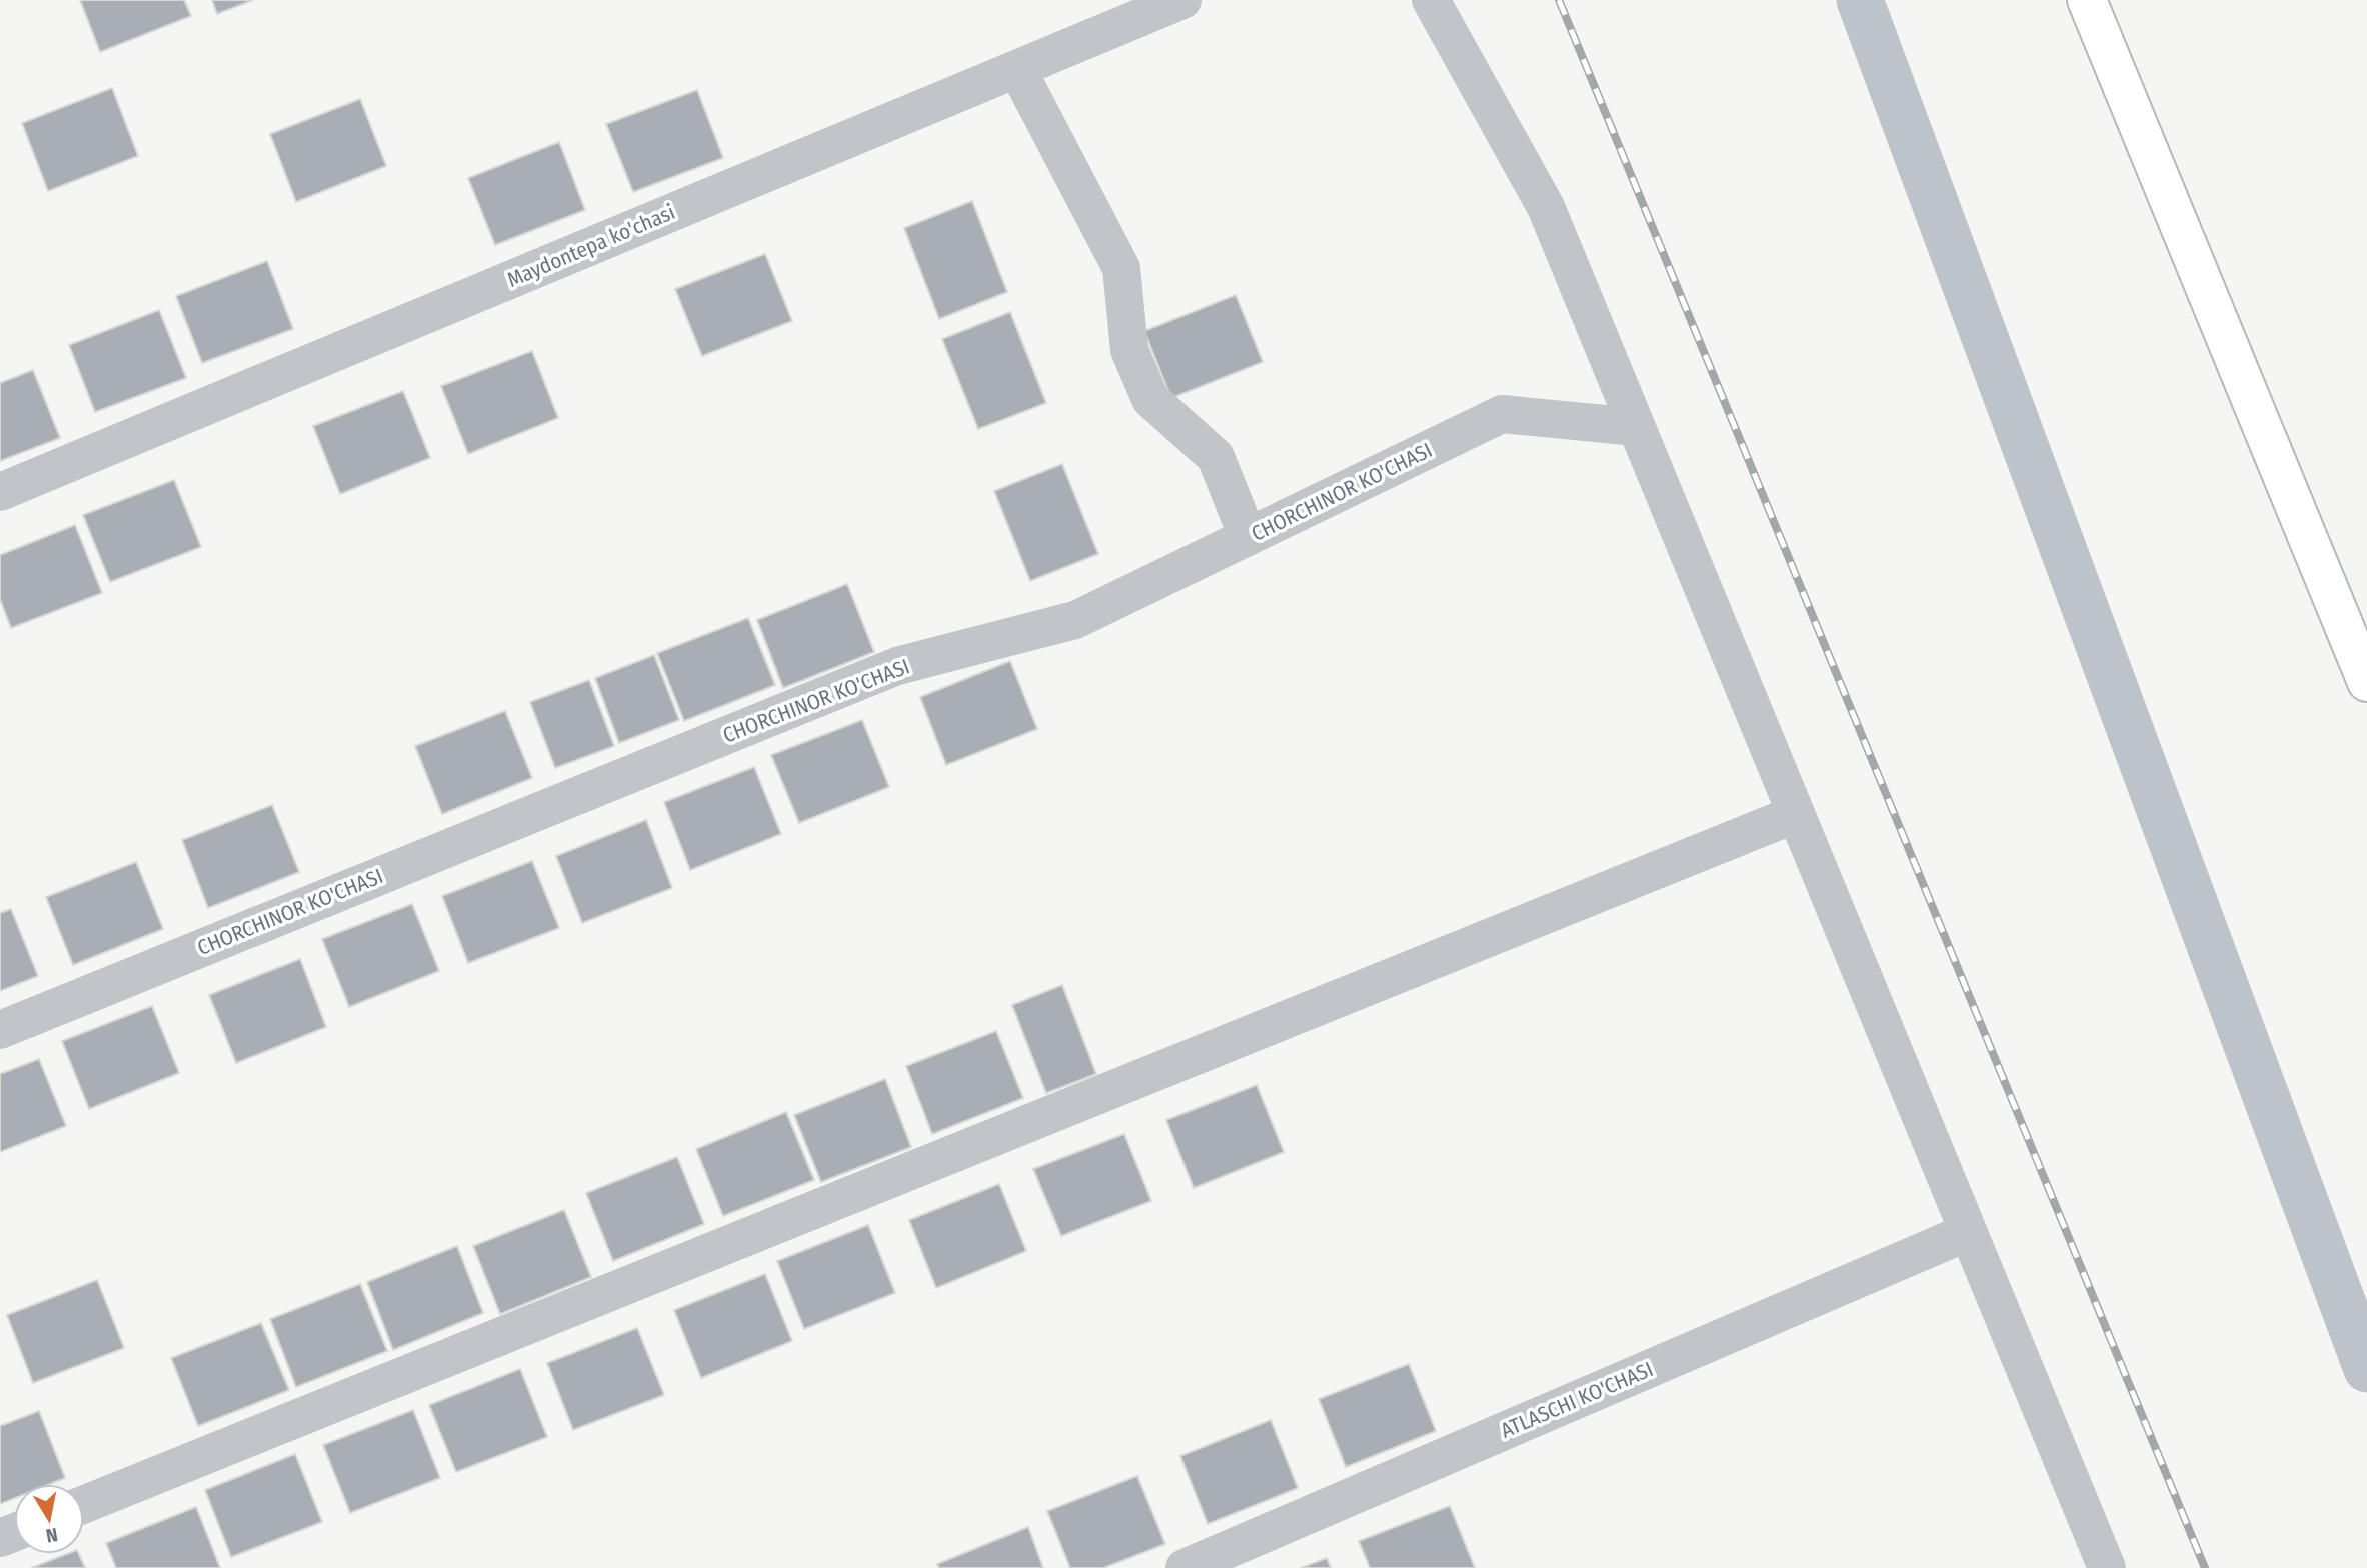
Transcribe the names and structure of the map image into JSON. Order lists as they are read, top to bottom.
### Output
{
  "streets": {
    "street": ["Maydontepa ko'chasi", "CHORCHINOR KO'CHASI", "ATLASCHI KO'CHASI"]
  },
  "north": "bottom"
}
